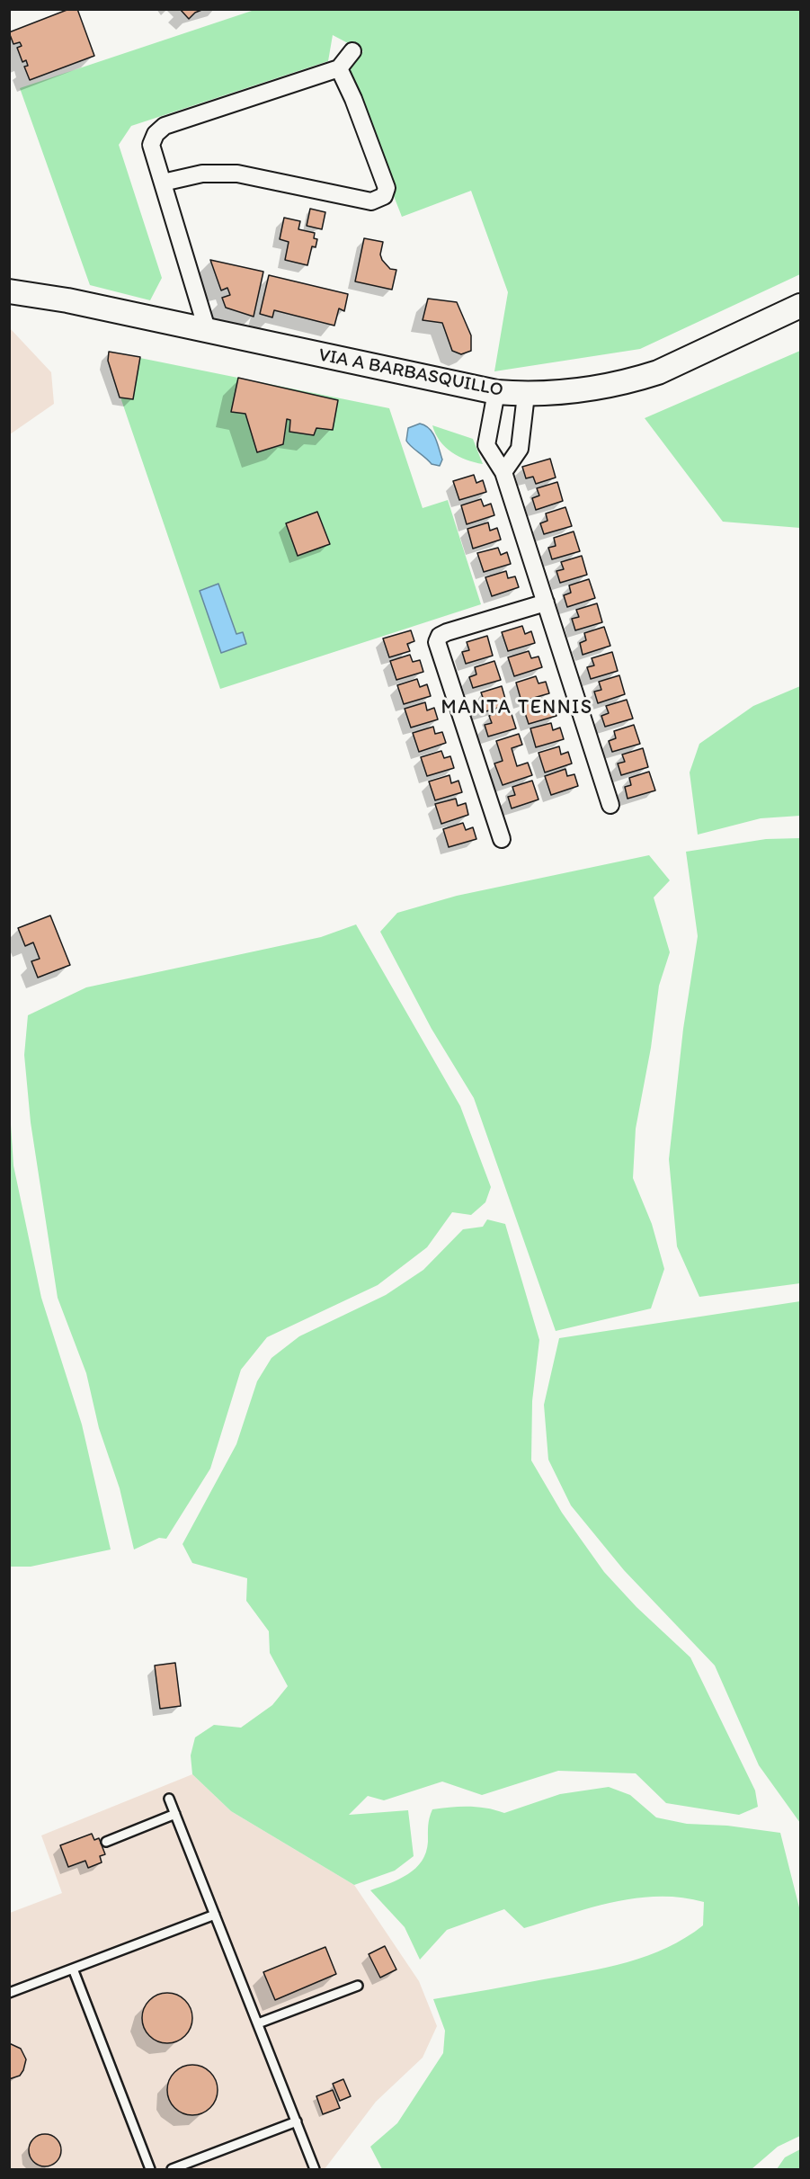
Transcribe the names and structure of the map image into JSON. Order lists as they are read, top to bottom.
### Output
{
  "streets": {
    "main road": ["VIA A BARBASQUILLO"]
  },
  "districts": ["MANTA TENNIS"]
}
